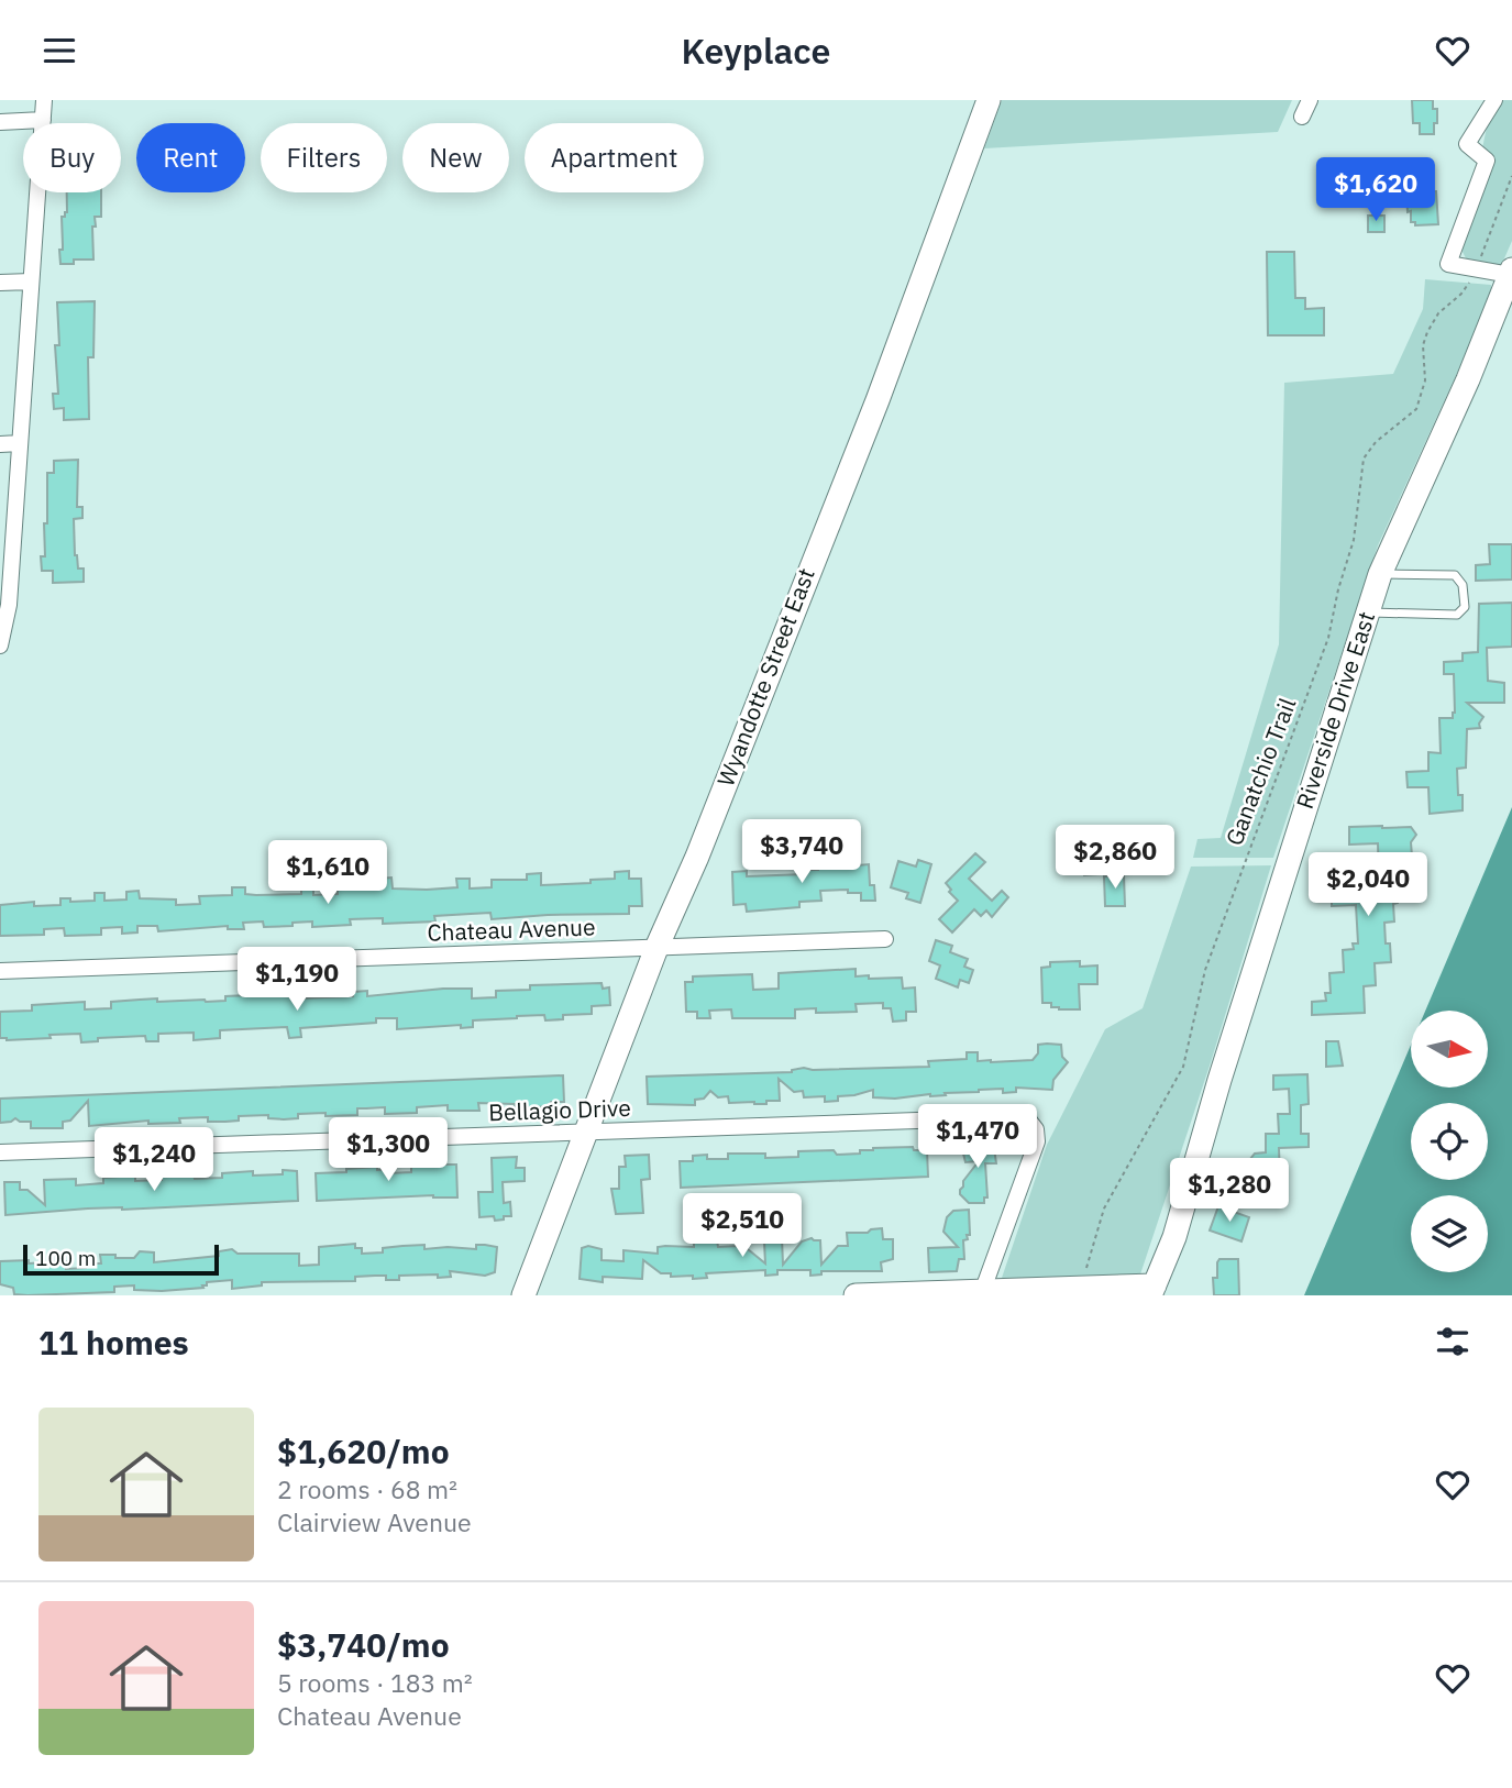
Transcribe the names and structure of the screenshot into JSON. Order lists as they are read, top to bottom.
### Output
{
  "streets": {
    "street": [
      "Wyandotte Street East",
      "Riverside Drive East",
      "Chateau Avenue",
      "Bellagio Drive"
    ],
    "path": ["Ganatchio Trail"]
  },
  "crossings": [
    ["Wyandotte Street East", "Chateau Avenue"],
    ["Wyandotte Street East", "Bellagio Drive"]
  ],
  "scale_bar": "100 m",
  "north": "right",
  "page": {
    "header": "Keyplace",
    "chip": [
      "Buy",
      "Rent",
      "Filters",
      "New",
      "Apartment"
    ],
    "price": [
      "$1,620",
      "$3,740",
      "$2,860",
      "$1,610",
      "$2,040",
      "$1,190",
      "$1,470",
      "$1,300",
      "$1,240",
      "$1,280",
      "$2,510"
    ],
    "scale": "100 m",
    "heading": "11 homes",
    "list": [
      {
        "name": "$1,620/mo",
        "note": "2 rooms · 68 m² · Clairview Avenue"
      },
      {
        "name": "$3,740/mo",
        "note": "5 rooms · 183 m² · Chateau Avenue"
      }
    ]
  }
}
